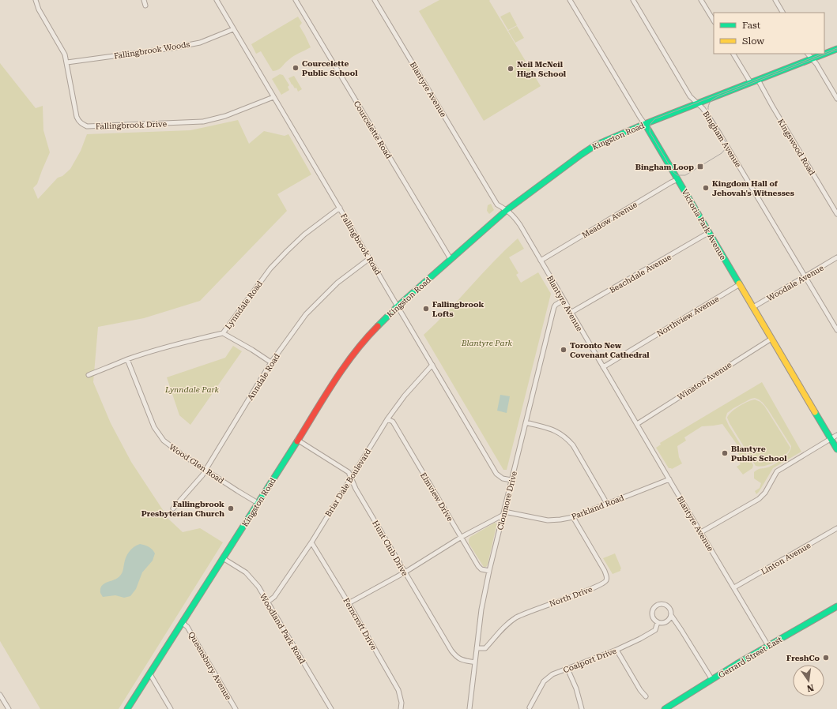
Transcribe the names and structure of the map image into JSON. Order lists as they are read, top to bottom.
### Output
{
  "streets": {
    "main road": ["Kingston Road", "Victoria Park Avenue", "Gerrard Street East"],
    "street": [
      "Fallingbrook Woods",
      "Blantyre Avenue",
      "Fallingbrook Drive",
      "Courcelette Road",
      "Bingham Avenue",
      "Kingswood Road",
      "Meadow Avenue",
      "Fallingbrook Road",
      "Beachdale Avenue",
      "Woodale Avenue",
      "Lynndale Road",
      "Northview Avenue",
      "Anndale Road",
      "Winston Avenue",
      "Wood Glen Road",
      "Briar Dale Boulevard",
      "Elmview Drive",
      "Clonmore Drive",
      "Parkland Road",
      "Hunt Club Drive",
      "Linton Avenue",
      "North Drive",
      "Ferncroft Drive",
      "Woodland Park Road",
      "Coalport Drive",
      "Queensbury Avenue"
    ]
  },
  "crossings": [
    ["Fallingbrook Woods", "Fallingbrook Drive"],
    ["Fallingbrook Woods", "Fallingbrook Road"],
    ["Blantyre Avenue", "Kingston Road"],
    ["Blantyre Avenue", "Meadow Avenue"],
    ["Blantyre Avenue", "Beachdale Avenue"],
    ["Blantyre Avenue", "Northview Avenue"],
    ["Blantyre Avenue", "Winston Avenue"],
    ["Blantyre Avenue", "Clonmore Drive"],
    ["Blantyre Avenue", "Parkland Road"],
    ["Blantyre Avenue", "Linton Avenue"],
    ["Blantyre Avenue", "Gerrard Street East"],
    ["Fallingbrook Drive", "Fallingbrook Road"],
    ["Courcelette Road", "Kingston Road"],
    ["Kingston Road", "Bingham Avenue"],
    ["Kingston Road", "Kingswood Road"],
    ["Kingston Road", "Victoria Park Avenue"],
    ["Kingston Road", "Fallingbrook Road"],
    ["Kingston Road", "Wood Glen Road"],
    ["Kingston Road", "Hunt Club Drive"],
    ["Kingston Road", "Woodland Park Road"],
    ["Kingston Road", "Queensbury Avenue"],
    ["Bingham Avenue", "Woodale Avenue"],
    ["Meadow Avenue", "Victoria Park Avenue"],
    ["Victoria Park Avenue", "Beachdale Avenue"],
    ["Victoria Park Avenue", "Woodale Avenue"],
    ["Victoria Park Avenue", "Northview Avenue"],
    ["Victoria Park Avenue", "Winston Avenue"],
    ["Fallingbrook Road", "Lynndale Road"],
    ["Fallingbrook Road", "Anndale Road"],
    ["Fallingbrook Road", "Briar Dale Boulevard"],
    ["Fallingbrook Road", "Clonmore Drive"],
    ["Lynndale Road", "Wood Glen Road"],
    ["Anndale Road", "Wood Glen Road"],
    ["Briar Dale Boulevard", "Elmview Drive"],
    ["Briar Dale Boulevard", "Hunt Club Drive"],
    ["Briar Dale Boulevard", "Ferncroft Drive"],
    ["Briar Dale Boulevard", "Woodland Park Road"],
    ["Elmview Drive", "Clonmore Drive"],
    ["Clonmore Drive", "Parkland Road"],
    ["Clonmore Drive", "Hunt Club Drive"],
    ["Clonmore Drive", "North Drive"],
    ["Parkland Road", "North Drive"]
  ],
  "parks": ["Blantyre Park", "Lynndale Park"],
  "places": {
    "other": [
      "Courcelette Public School",
      "Neil McNeil High School",
      "Kingdom Hall of Jehovah's Witnesses",
      "Fallingbrook Lofts",
      "Toronto New Covenant Cathedral",
      "Blantyre Public School",
      "Fallingbrook Presbyterian Church",
      "FreshCo"
    ],
    "transit": ["Bingham Loop"]
  },
  "legend": ["Fast", "Slow"],
  "north": "bottom"
}
